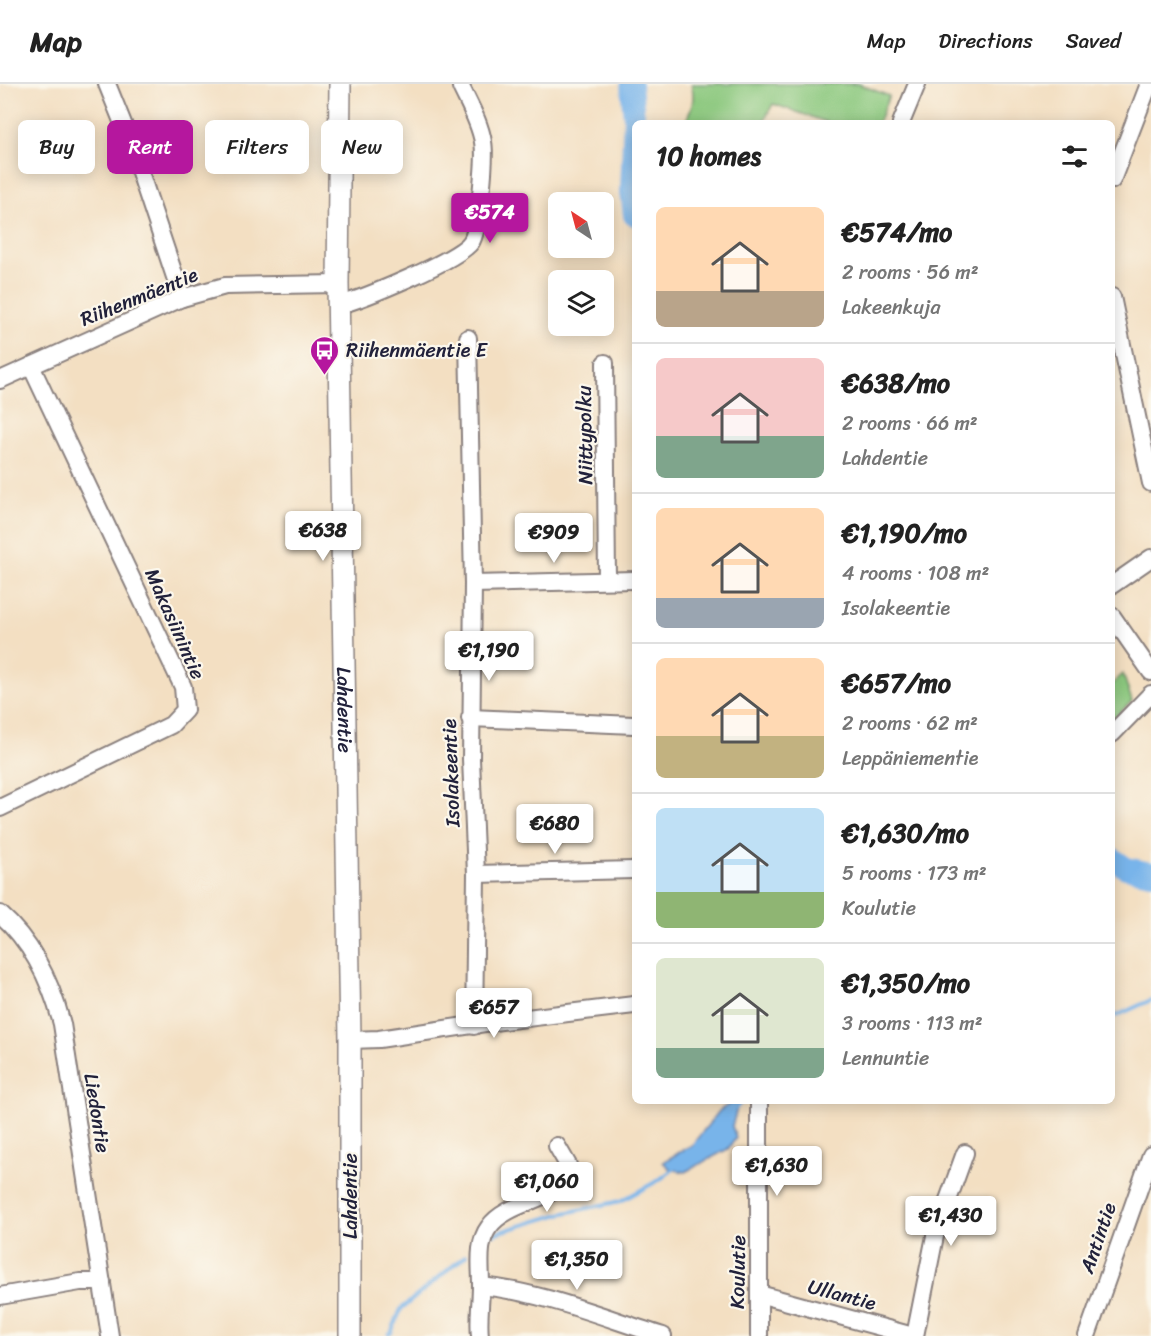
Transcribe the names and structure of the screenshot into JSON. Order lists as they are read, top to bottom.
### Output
{
  "streets": {
    "main road": ["Lahdentie"],
    "street": [
      "Riihenmäentie",
      "Niittypolku",
      "Makasiinintie",
      "Isolakeentie",
      "Liedontie",
      "Antintie",
      "Koulutie",
      "Ullantie"
    ]
  },
  "crossings": [
    ["Riihenmäentie", "Makasiinintie"],
    ["Riihenmäentie", "Lahdentie"],
    ["Koulutie", "Ullantie"]
  ],
  "places": {
    "bus stop": ["Riihenmäentie E"]
  },
  "north": "top left",
  "page": {
    "header": "Map",
    "nav": ["Map", "Directions", "Saved"],
    "chip": [
      "Buy",
      "Rent",
      "Filters",
      "New"
    ],
    "heading": "10 homes",
    "list": [
      {
        "name": "€574/mo",
        "note": "2 rooms · 56 m² · Lakeenkuja"
      },
      {
        "name": "€638/mo",
        "note": "2 rooms · 66 m² · Lahdentie"
      },
      {
        "name": "€1,190/mo",
        "note": "4 rooms · 108 m² · Isolakeentie"
      },
      {
        "name": "€657/mo",
        "note": "2 rooms · 62 m² · Leppäniementie"
      },
      {
        "name": "€1,630/mo",
        "note": "5 rooms · 173 m² · Koulutie"
      },
      {
        "name": "€1,350/mo",
        "note": "3 rooms · 113 m² · Lennuntie"
      }
    ],
    "price": [
      "€574",
      "€638",
      "€909",
      "€1,190",
      "€680",
      "€657",
      "€1,630",
      "€1,060",
      "€1,430",
      "€1,350"
    ]
  }
}
